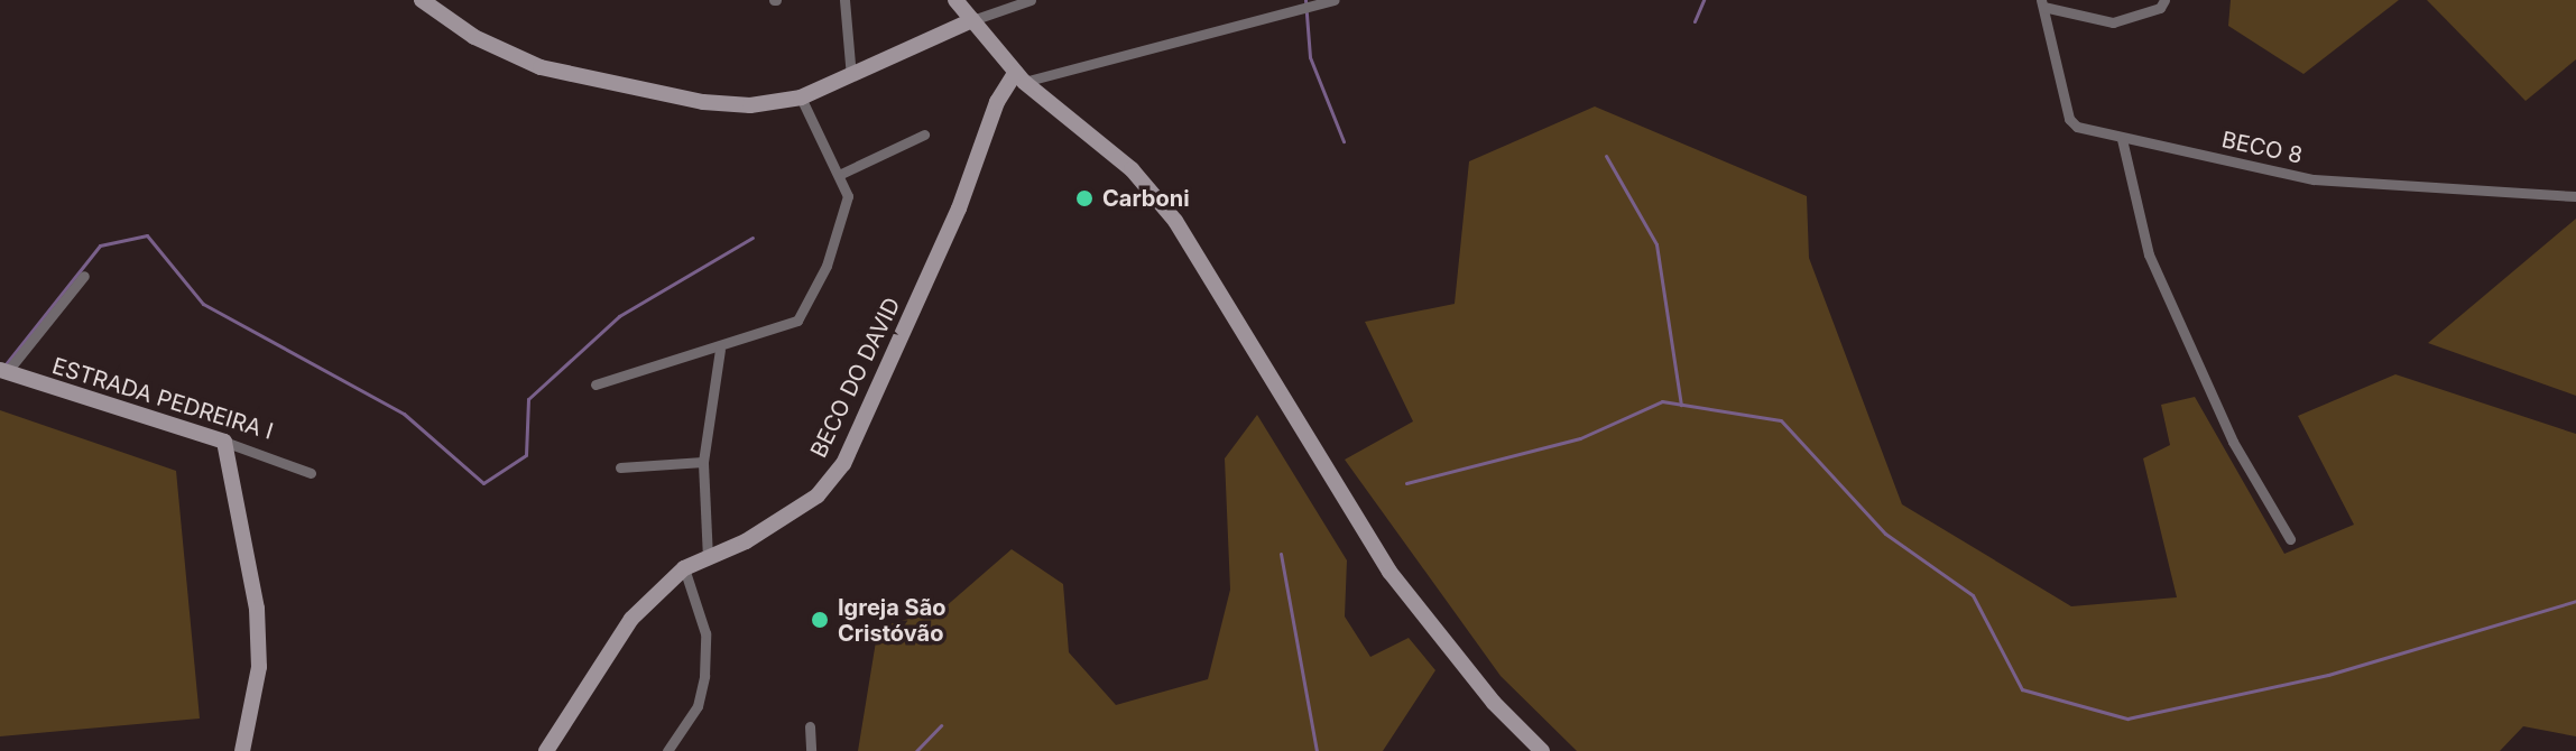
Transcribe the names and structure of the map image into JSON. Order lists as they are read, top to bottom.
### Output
{
  "streets": {
    "main road": ["BECO DO DAVID", "ESTRADA PEDREIRA I"],
    "street": ["BECO 8"]
  },
  "places": ["Carboni", "Igreja São Cristóvão"]
}
